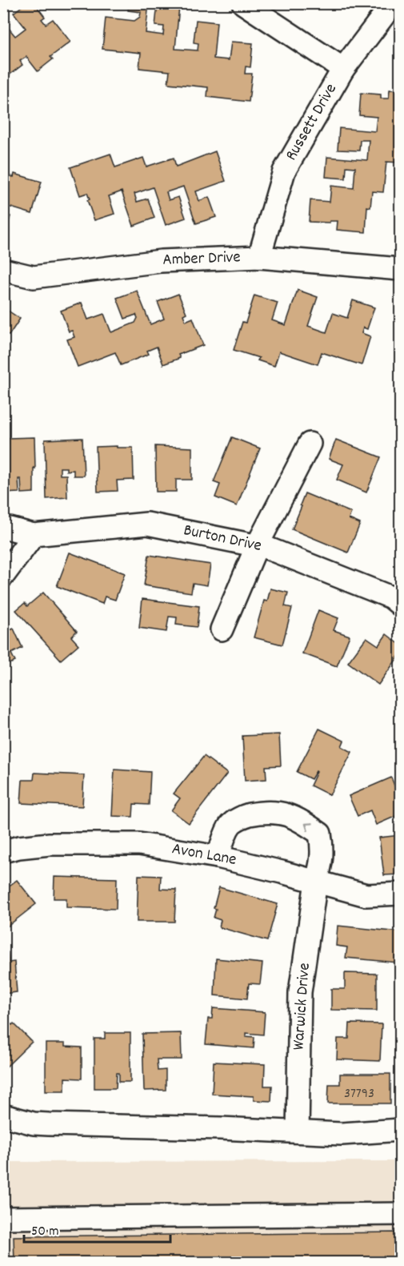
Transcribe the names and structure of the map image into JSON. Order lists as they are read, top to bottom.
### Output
{
  "streets": {
    "street": [
      "Russett Drive",
      "Amber Drive",
      "Burton Drive",
      "Avon Lane",
      "Warwick Drive"
    ]
  },
  "crossings": [
    ["Russett Drive", "Amber Drive"],
    ["Avon Lane", "Warwick Drive"]
  ],
  "house_numbers": ["37793"],
  "scale_bar": "50 m"
}
